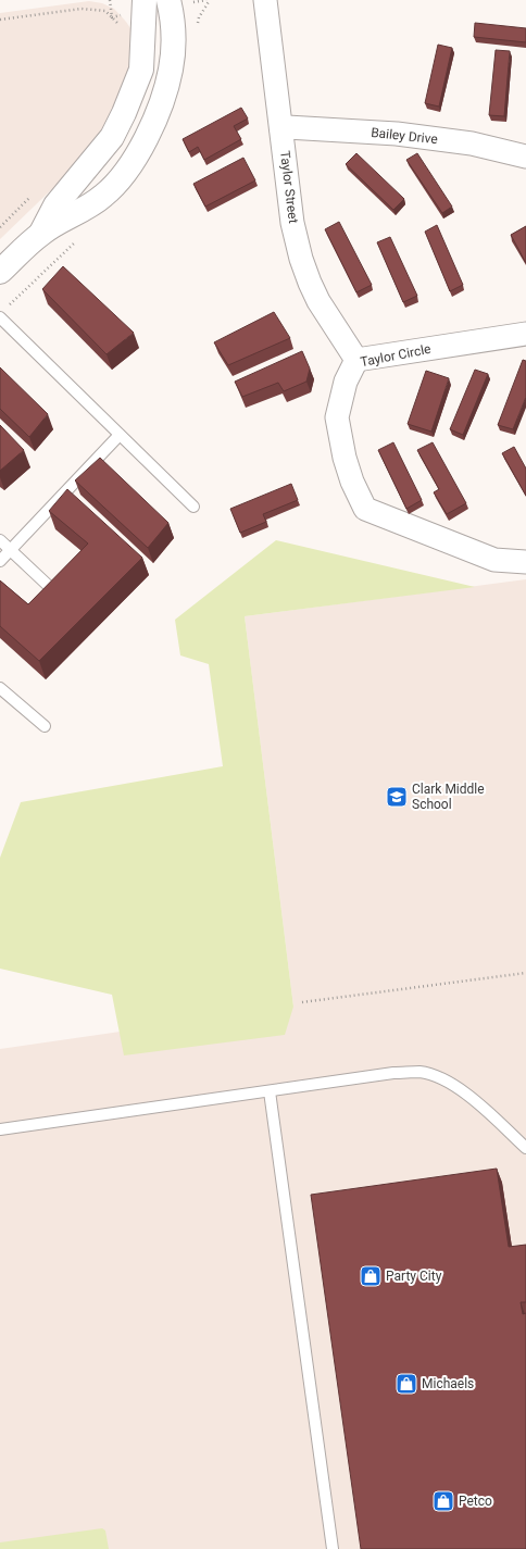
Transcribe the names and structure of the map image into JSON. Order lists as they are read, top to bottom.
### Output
{
  "streets": {
    "street": ["Bailey Drive", "Taylor Street", "Taylor Circle"]
  },
  "crossings": [
    ["Bailey Drive", "Taylor Street"],
    ["Taylor Street", "Taylor Circle"]
  ],
  "places": {
    "school or university": ["Clark Middle School"],
    "shop": ["Party City", "Michaels", "Petco"]
  }
}
